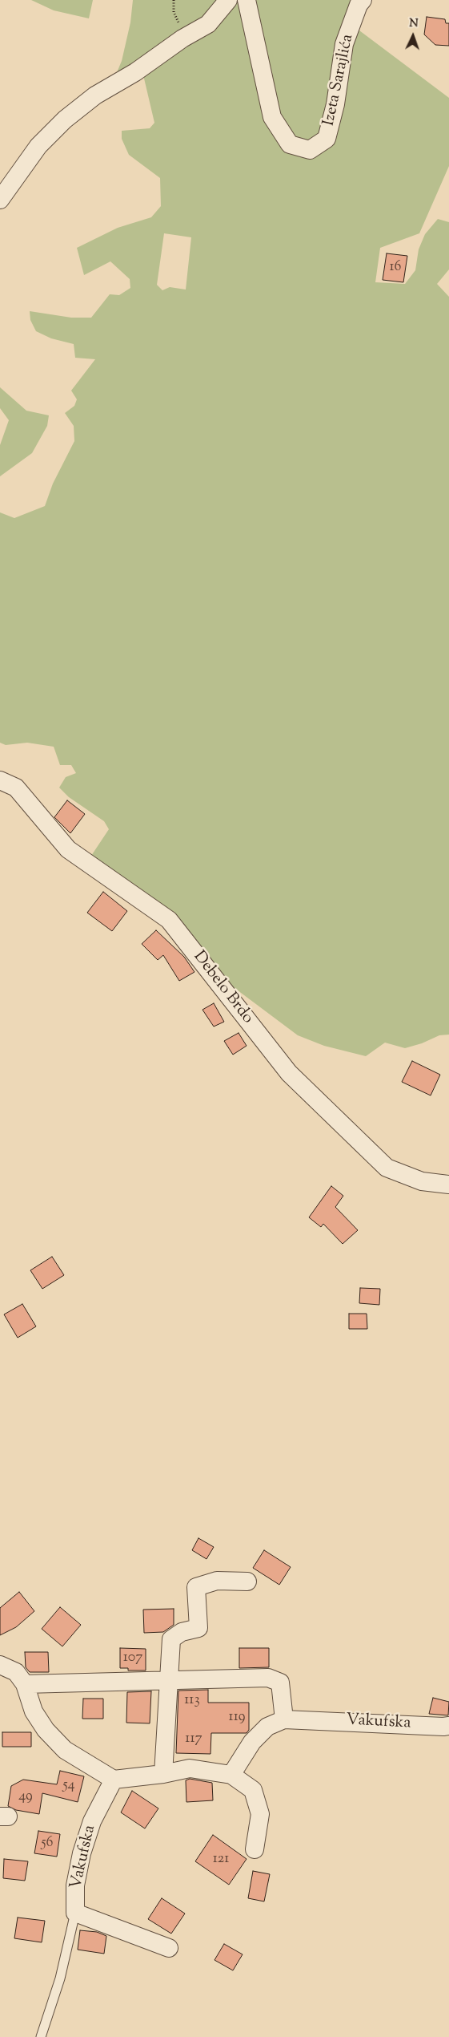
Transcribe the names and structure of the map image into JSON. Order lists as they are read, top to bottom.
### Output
{
  "streets": {
    "street": ["Izeta Sarajlića", "Debelo Brdo", "Vakufska"]
  },
  "house_numbers": [
    "16",
    "107",
    "113",
    "119",
    "117",
    "54",
    "49",
    "56",
    "121"
  ],
  "north": "top"
}
